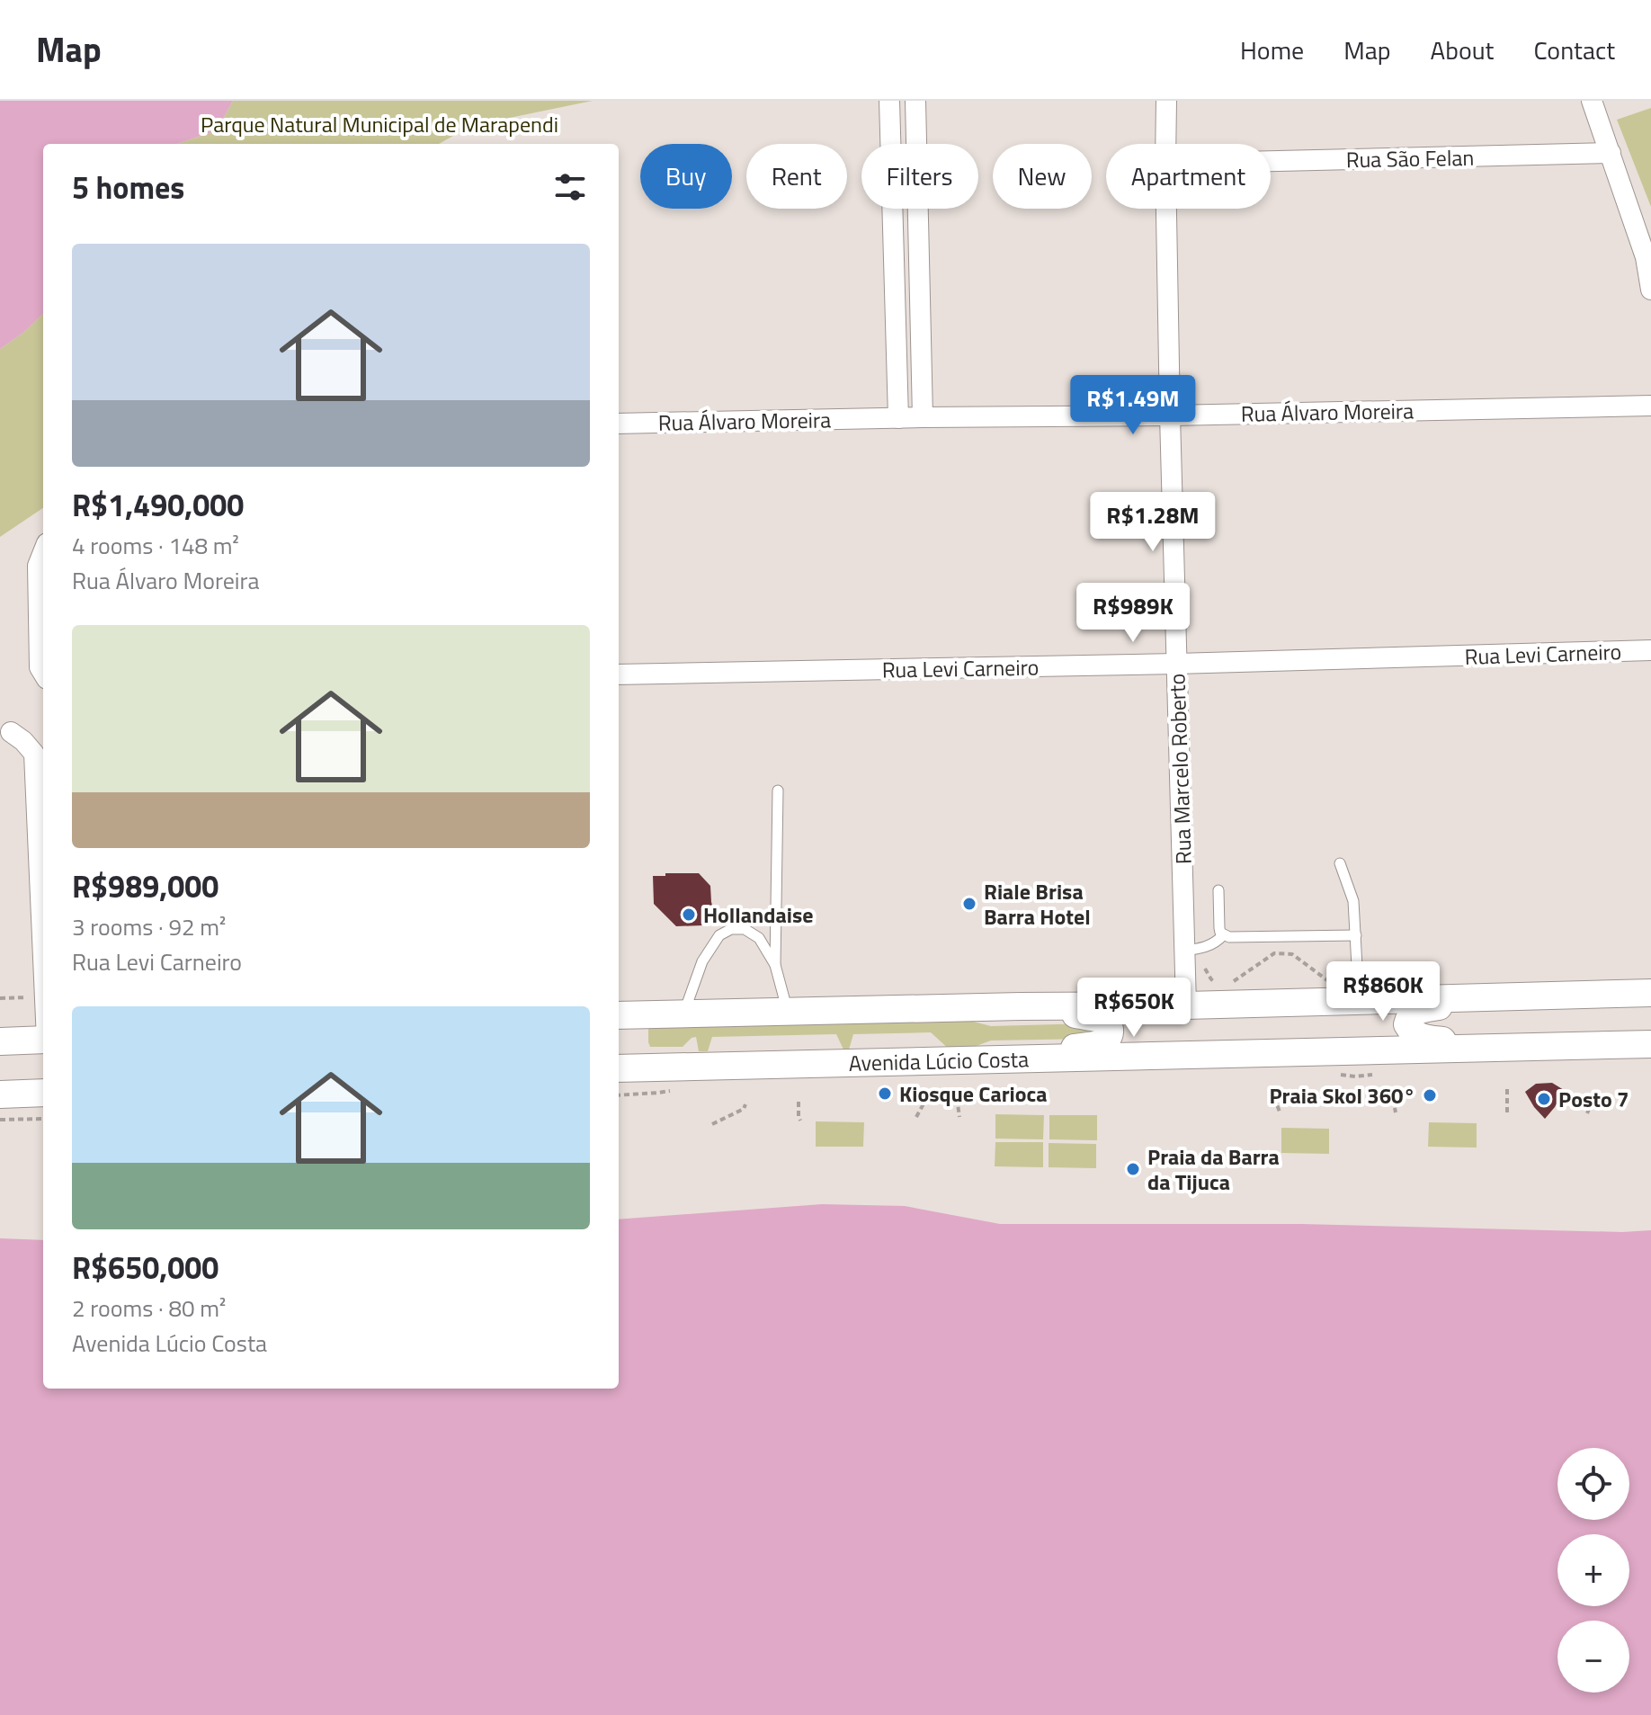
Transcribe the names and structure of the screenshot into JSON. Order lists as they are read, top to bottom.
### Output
{
  "streets": {
    "main road": ["Avenida Lúcio Costa"],
    "street": [
      "Rua São Felan",
      "Rua Álvaro Moreira",
      "Rua Levi Carneiro",
      "Rua Marcelo Roberto"
    ]
  },
  "crossings": [
    ["Rua Álvaro Moreira", "Rua Marcelo Roberto"],
    ["Rua Levi Carneiro", "Rua Marcelo Roberto"]
  ],
  "parks": ["Parque Natural Municipal de Marapendi"],
  "places": [
    "Riale Brisa Barra Hotel",
    "Hollandaise",
    "Kiosque Carioca",
    "Praia Skol 360°",
    "Posto 7",
    "Praia da Barra da Tijuca"
  ],
  "page": {
    "header": "Map",
    "nav": [
      "Home",
      "Map",
      "About",
      "Contact"
    ],
    "chip": [
      "Buy",
      "Rent",
      "Filters",
      "New",
      "Apartment"
    ],
    "heading": "5 homes",
    "list": [
      {
        "name": "R$1,490,000",
        "note": "4 rooms · 148 m² · Rua Álvaro Moreira"
      },
      {
        "name": "R$989,000",
        "note": "3 rooms · 92 m² · Rua Levi Carneiro"
      },
      {
        "name": "R$650,000",
        "note": "2 rooms · 80 m² · Avenida Lúcio Costa"
      }
    ],
    "price": [
      "R$1.49M",
      "R$1.28M",
      "R$989K",
      "R$860K",
      "R$650K"
    ],
    "map_buttons": ["+", "−"]
  }
}
